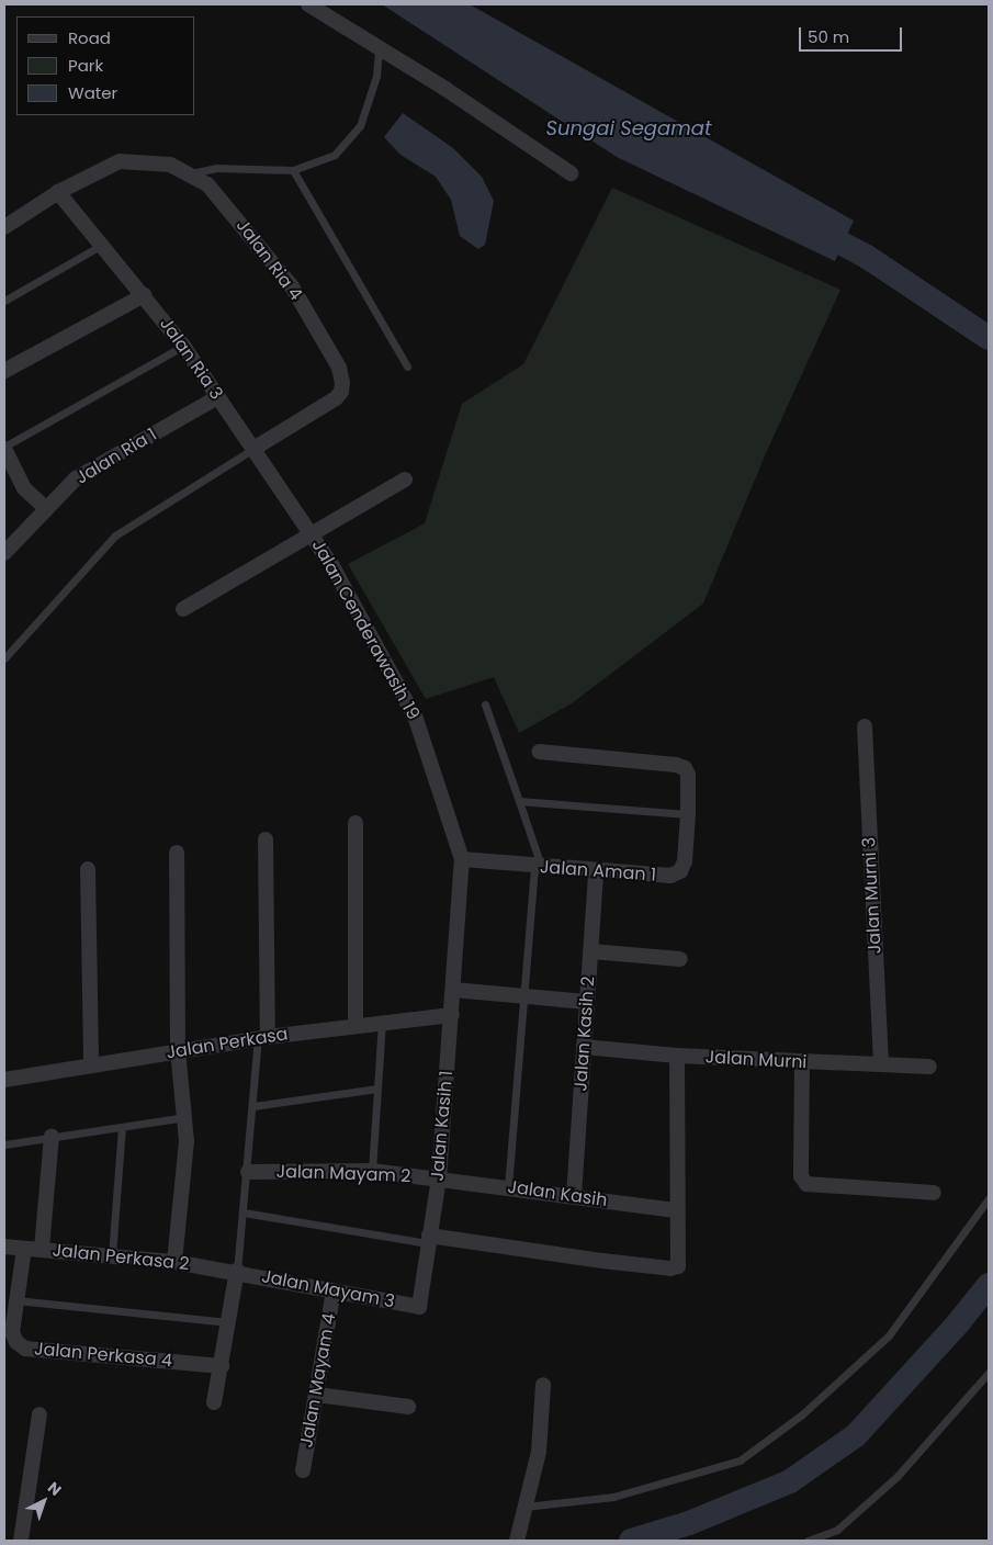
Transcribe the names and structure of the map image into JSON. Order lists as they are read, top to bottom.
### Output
{
  "streets": {
    "street": [
      "Jalan Ria 4",
      "Jalan Ria 3",
      "Jalan Ria 1",
      "Jalan Cenderawasih 19",
      "Jalan Aman 1",
      "Jalan Murni 3",
      "Jalan Kasih 2",
      "Jalan Perkasa",
      "Jalan Murni",
      "Jalan Kasih 1",
      "Jalan Mayam 2",
      "Jalan Kasih",
      "Jalan Perkasa 2",
      "Jalan Mayam 3",
      "Jalan Perkasa 4",
      "Jalan Mayam 4"
    ]
  },
  "crossings": [
    ["Jalan Ria 4", "Jalan Ria 3"],
    ["Jalan Ria 3", "Jalan Ria 1"],
    ["Jalan Ria 3", "Jalan Cenderawasih 19"],
    ["Jalan Cenderawasih 19", "Jalan Aman 1"],
    ["Jalan Cenderawasih 19", "Jalan Perkasa"],
    ["Jalan Cenderawasih 19", "Jalan Kasih 1"],
    ["Jalan Aman 1", "Jalan Kasih 2"],
    ["Jalan Murni 3", "Jalan Murni"],
    ["Jalan Kasih 2", "Jalan Murni"],
    ["Jalan Kasih 2", "Jalan Kasih"],
    ["Jalan Perkasa", "Jalan Kasih 1"],
    ["Jalan Kasih 1", "Jalan Mayam 2"],
    ["Jalan Kasih 1", "Jalan Kasih"],
    ["Jalan Kasih 1", "Jalan Mayam 3"],
    ["Jalan Mayam 2", "Jalan Kasih"],
    ["Jalan Perkasa 2", "Jalan Mayam 3"],
    ["Jalan Perkasa 2", "Jalan Perkasa 4"],
    ["Jalan Mayam 3", "Jalan Mayam 4"]
  ],
  "water": ["Sungai Segamat"],
  "legend": ["Road", "Park", "Water"],
  "scale_bar": "50 m",
  "north": "top right"
}
